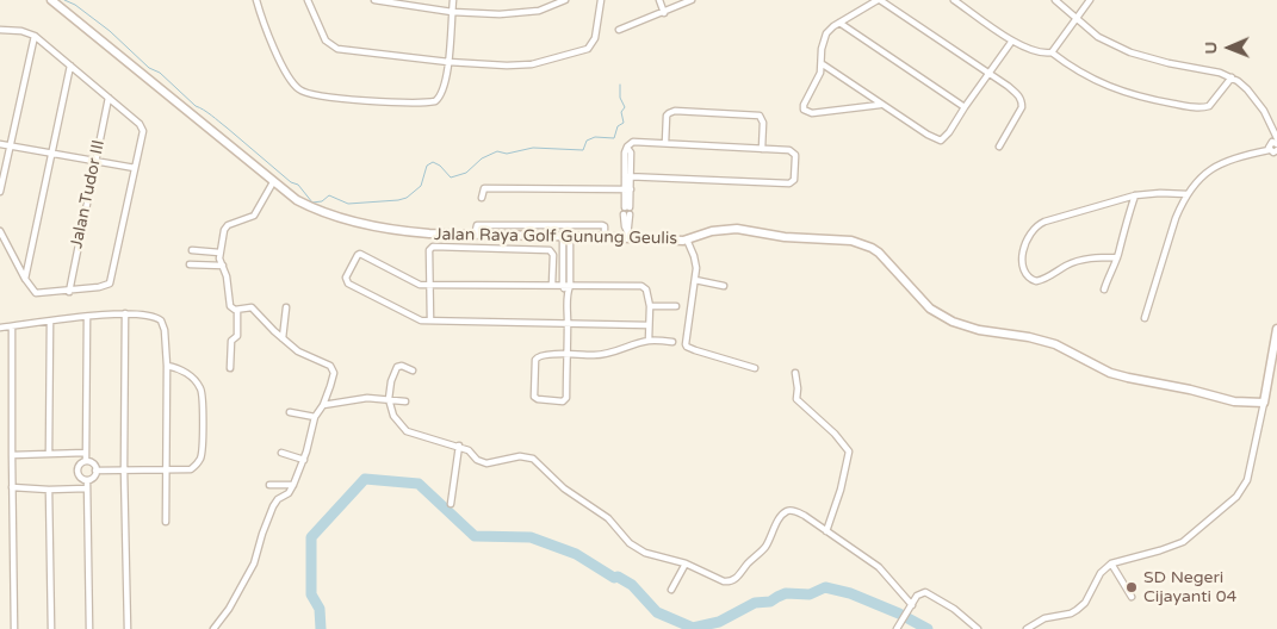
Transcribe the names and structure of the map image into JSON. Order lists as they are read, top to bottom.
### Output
{
  "streets": {
    "main road": ["Jalan Raya Golf Gunung Geulis"],
    "street": ["Jalan Tudor III"]
  },
  "places": ["SD Negeri Cijayanti 04"],
  "north": "left"
}
